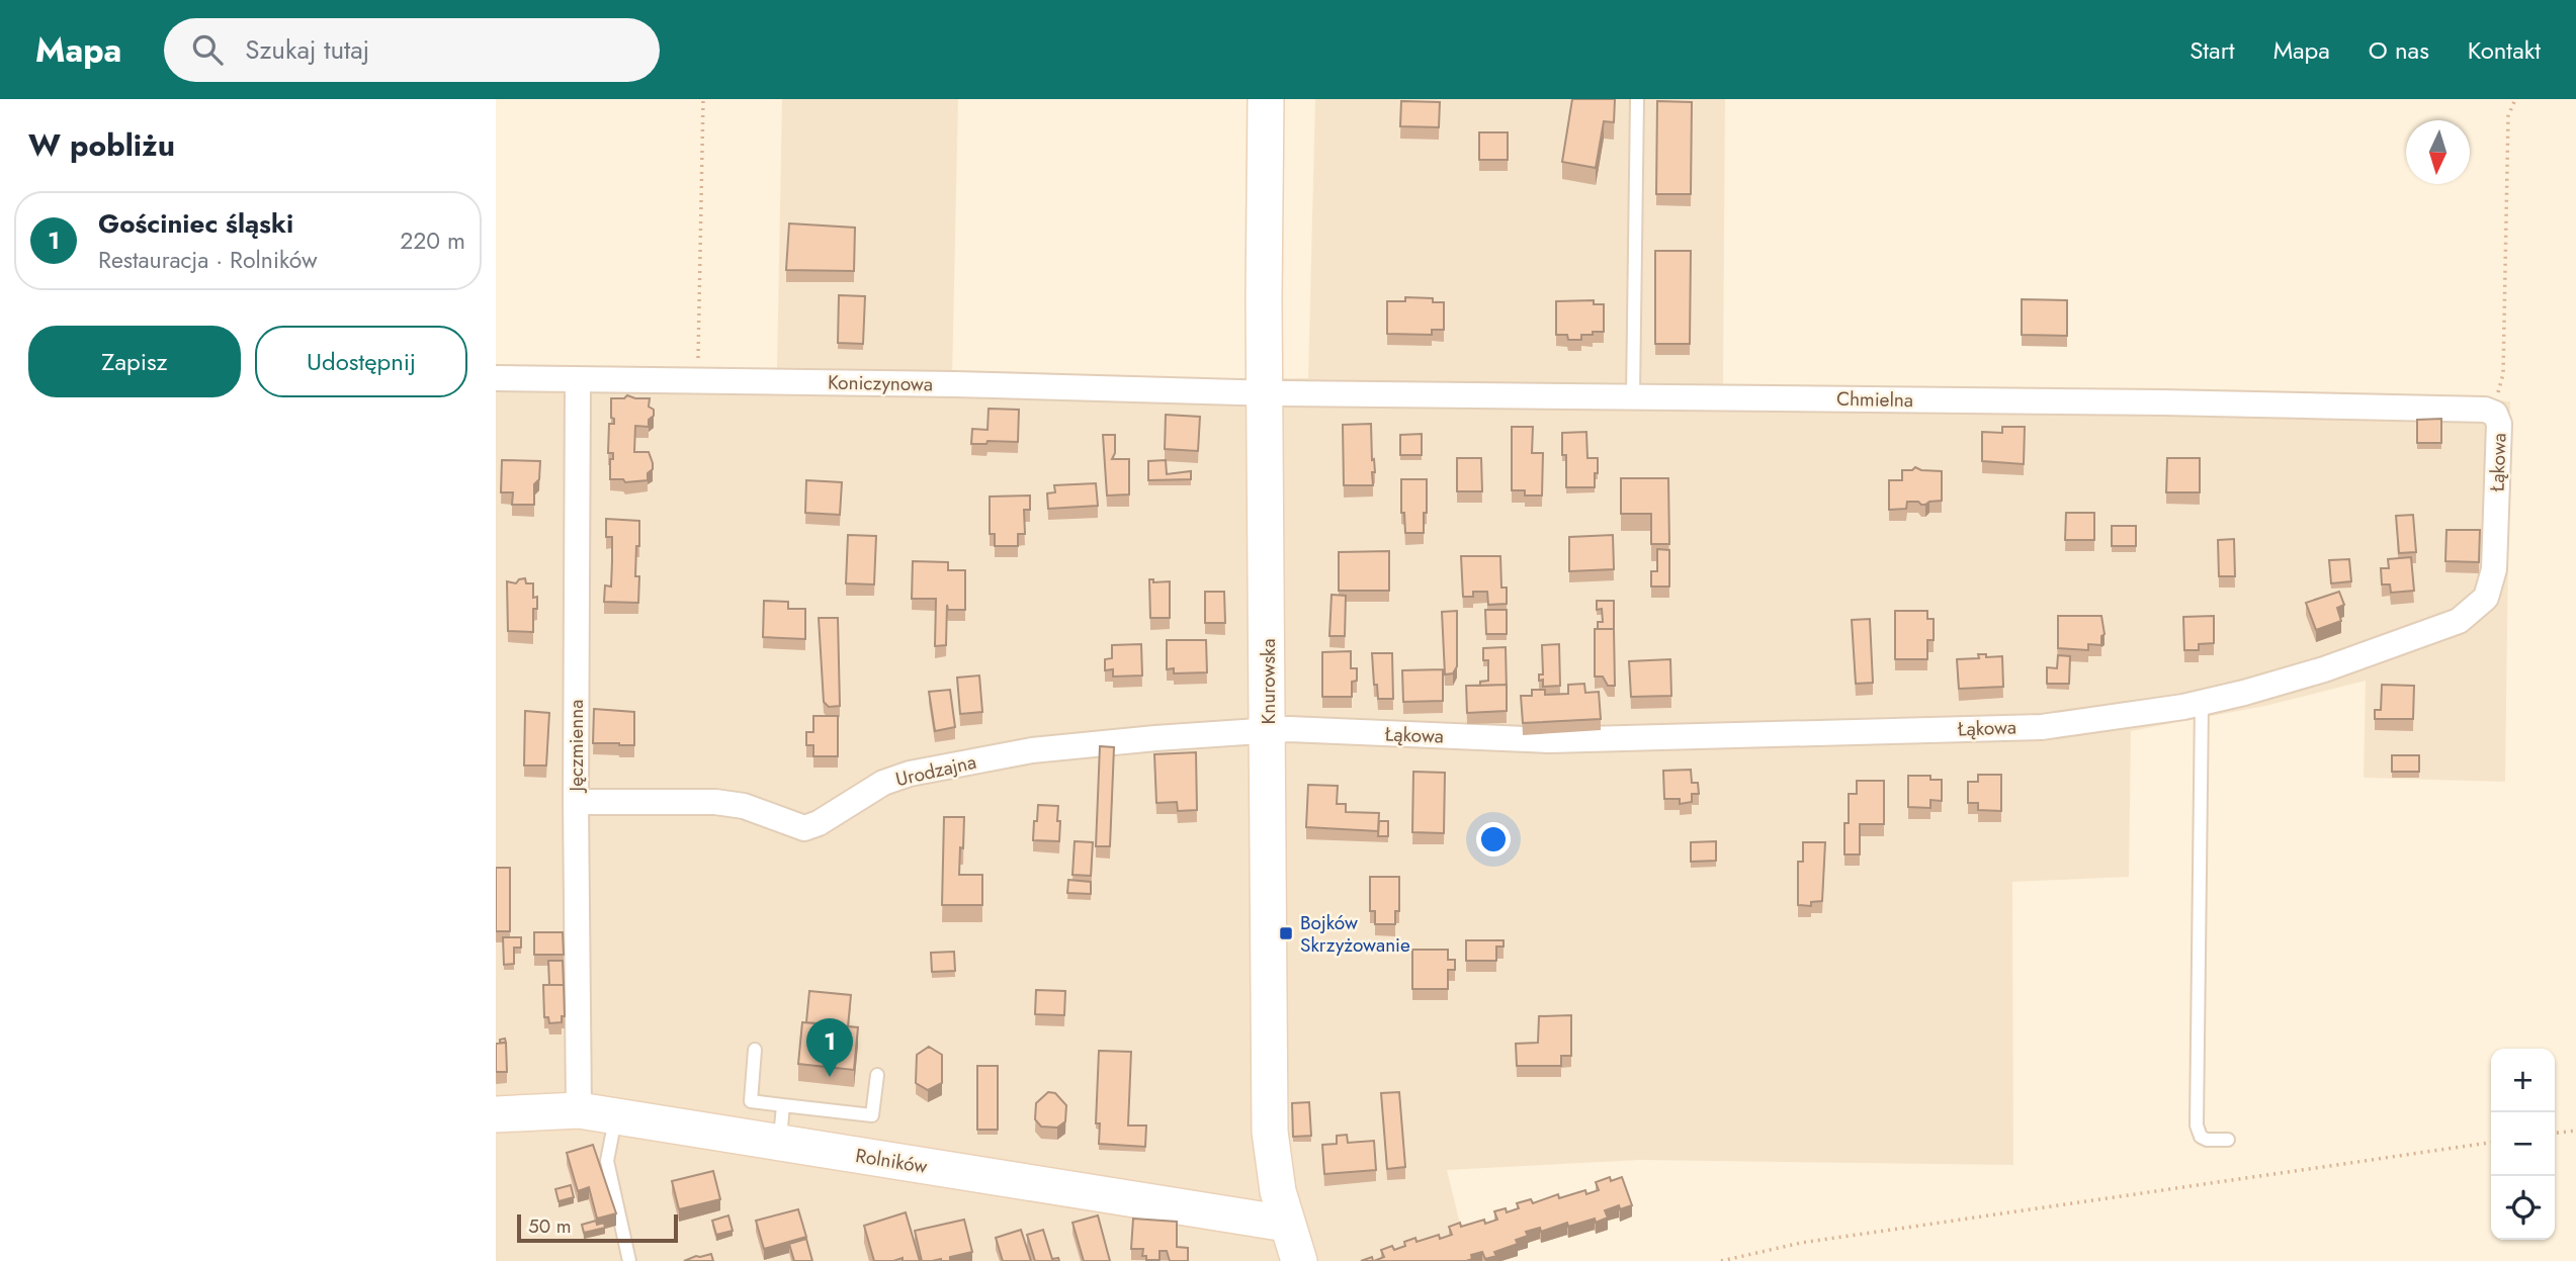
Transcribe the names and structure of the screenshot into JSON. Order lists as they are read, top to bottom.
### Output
{
  "streets": {
    "street": [
      "Koniczynowa",
      "Chmielna",
      "Łąkowa",
      "Knurowska",
      "Jęczmienna",
      "Urodzajna",
      "Rolników"
    ]
  },
  "crossings": [
    ["Koniczynowa", "Chmielna"],
    ["Koniczynowa", "Knurowska"],
    ["Koniczynowa", "Jęczmienna"],
    ["Chmielna", "Łąkowa"],
    ["Chmielna", "Knurowska"],
    ["Łąkowa", "Knurowska"],
    ["Łąkowa", "Urodzajna"],
    ["Knurowska", "Urodzajna"],
    ["Knurowska", "Rolników"],
    ["Jęczmienna", "Urodzajna"],
    ["Jęczmienna", "Rolników"]
  ],
  "places": {
    "transit": ["Bojków Skrzyżowanie"]
  },
  "scale_bar": "50 m",
  "north": "bottom",
  "page": {
    "header": "Mapa",
    "search": "Szukaj tutaj",
    "nav": [
      "Start",
      "Mapa",
      "O nas",
      "Kontakt"
    ],
    "heading": "W pobliżu",
    "list": [
      {
        "mark": "1",
        "name": "Gościniec śląski",
        "note": "Restauracja · Rolników",
        "value": "220 m"
      }
    ],
    "buttons": ["Zapisz", "Udostępnij"],
    "pins": "1",
    "map_buttons": ["+", "−"],
    "scale": "50 m"
  }
}
